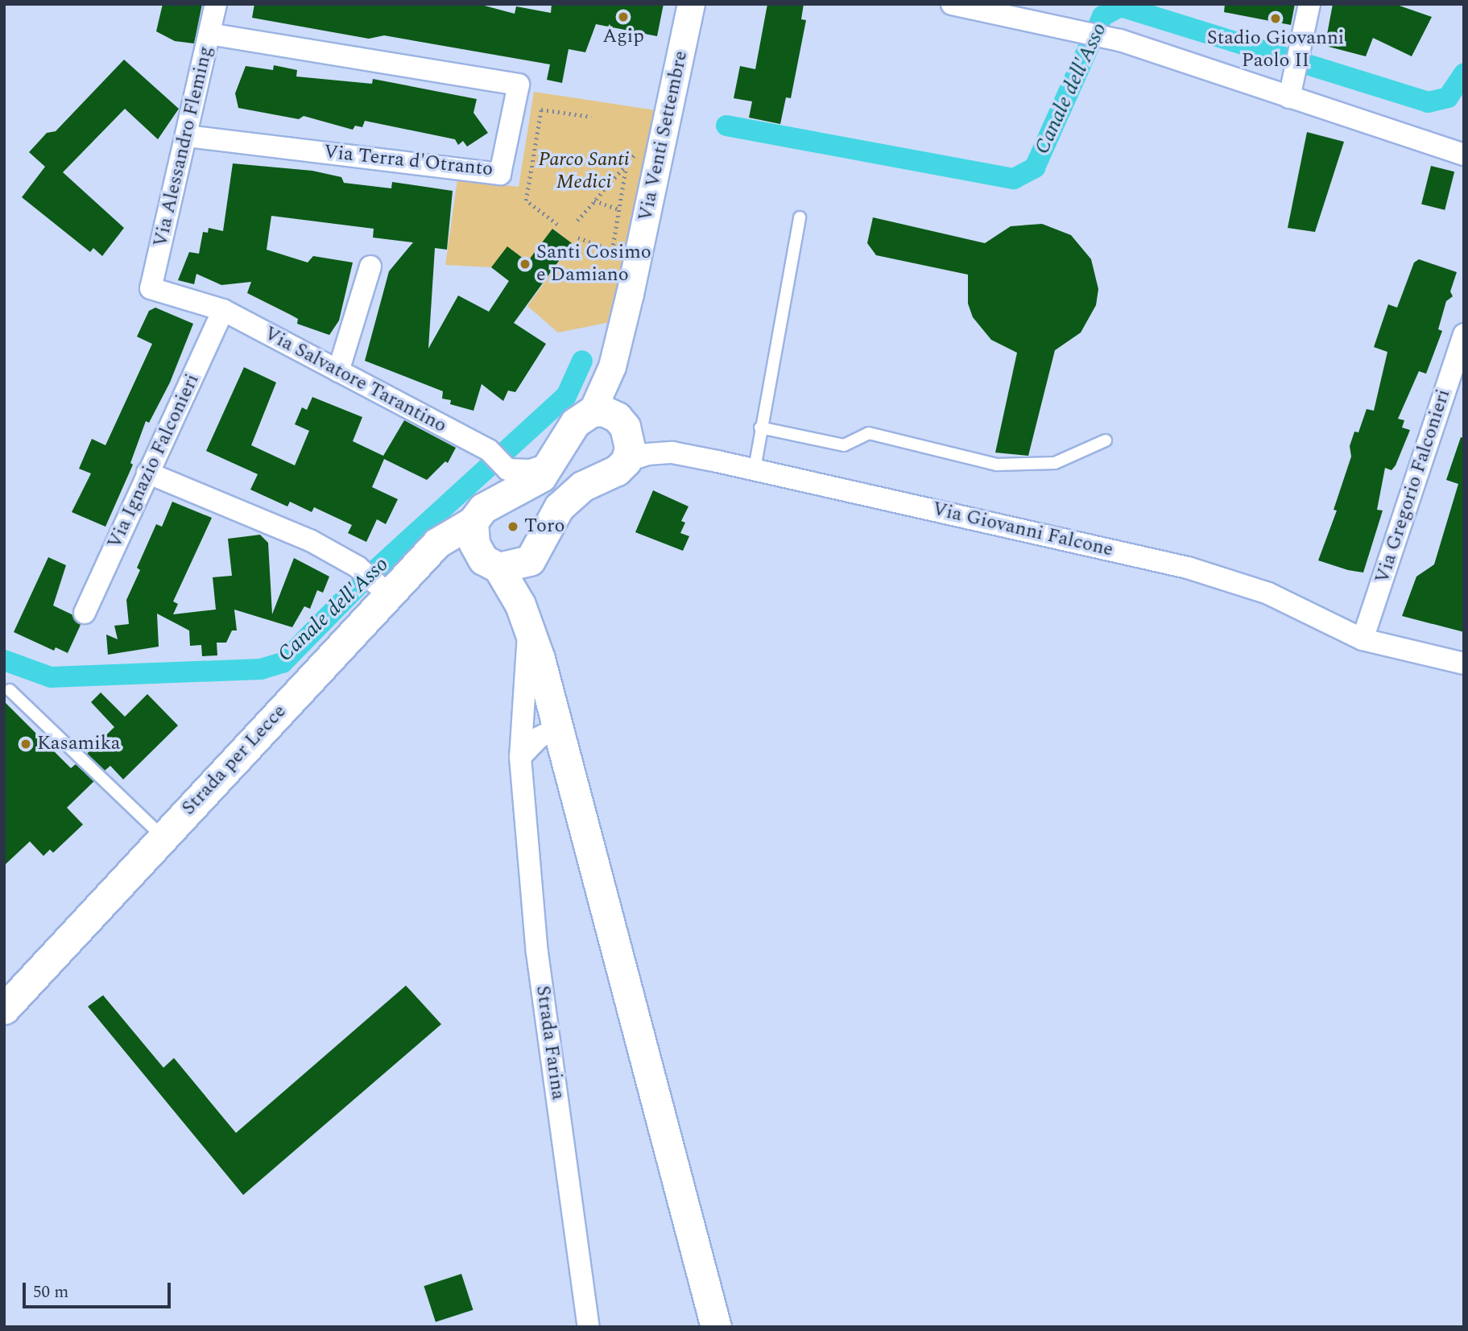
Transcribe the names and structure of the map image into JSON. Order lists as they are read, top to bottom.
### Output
{
  "streets": {
    "main road": ["Strada per Lecce"],
    "street": [
      "Via Venti Settembre",
      "Via Alessandro Fleming",
      "Via Terra d'Otranto",
      "Via Salvatore Tarantino",
      "Via Ignazio Falconieri",
      "Via Gregorio Falconieri",
      "Via Giovanni Falcone",
      "Strada Farina"
    ]
  },
  "crossings": [
    ["Via Venti Settembre", "Via Giovanni Falcone"],
    ["Via Venti Settembre", "Strada per Lecce"],
    ["Via Alessandro Fleming", "Via Terra d'Otranto"],
    ["Via Alessandro Fleming", "Via Salvatore Tarantino"],
    ["Via Salvatore Tarantino", "Via Ignazio Falconieri"],
    ["Via Salvatore Tarantino", "Strada per Lecce"],
    ["Via Gregorio Falconieri", "Via Giovanni Falcone"],
    ["Via Giovanni Falcone", "Strada per Lecce"]
  ],
  "water": ["Canale dell'Asso"],
  "parks": ["Parco Santi Medici"],
  "places": [
    "Agip",
    "Stadio Giovanni Paolo II",
    "Santi Cosimo e Damiano",
    "Toro",
    "Kasamika"
  ],
  "scale_bar": "50 m"
}
